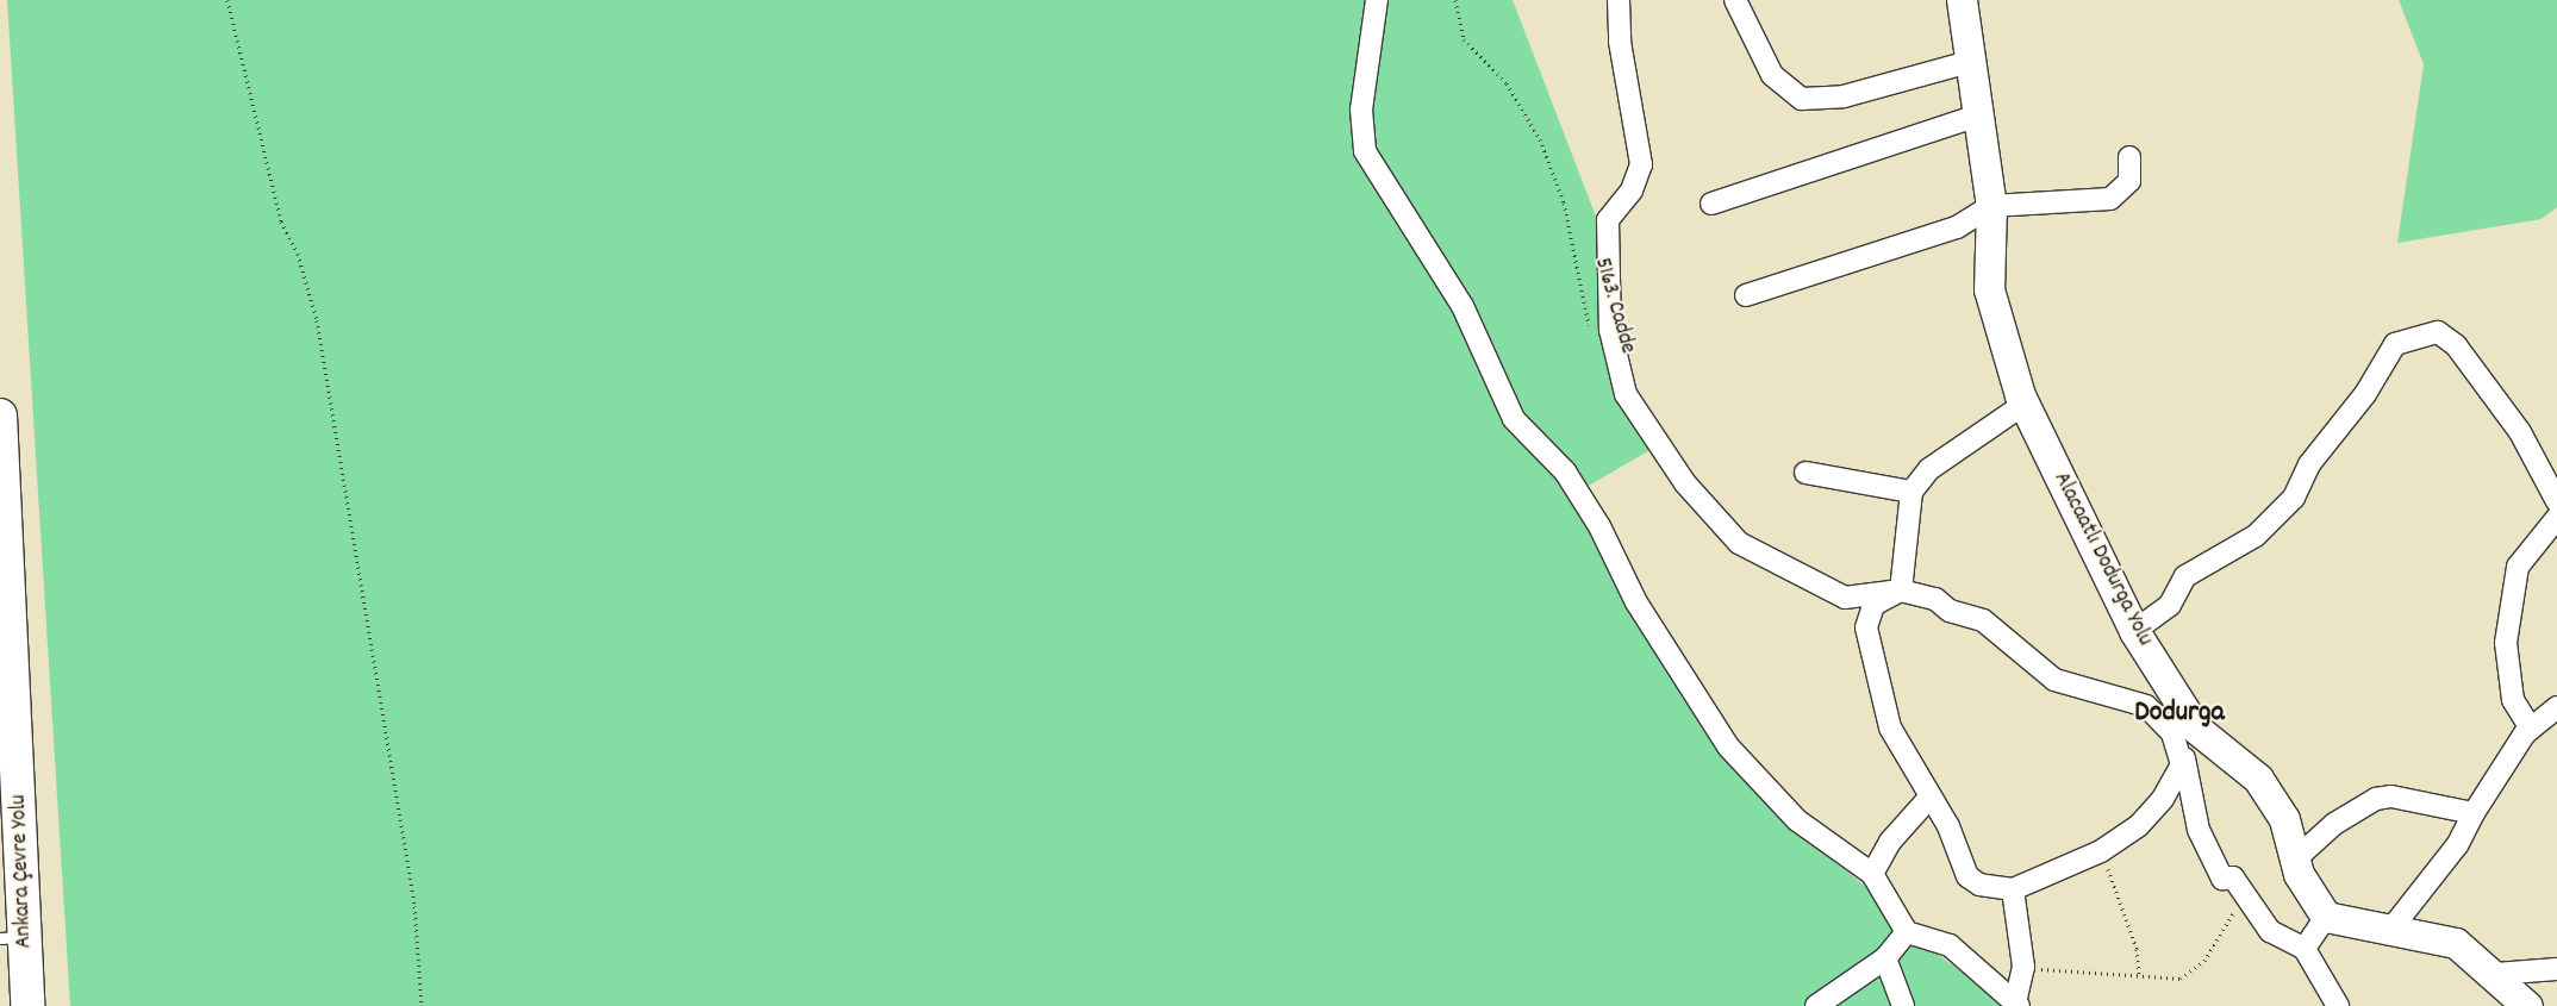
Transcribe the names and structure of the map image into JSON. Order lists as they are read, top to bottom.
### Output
{
  "streets": {
    "highway": ["Ankara Çevre Yolu"],
    "street": ["Alacaatlı Dodurga Yolu"],
    "path": ["5163. Cadde"]
  },
  "districts": ["Dodurga"]
}
